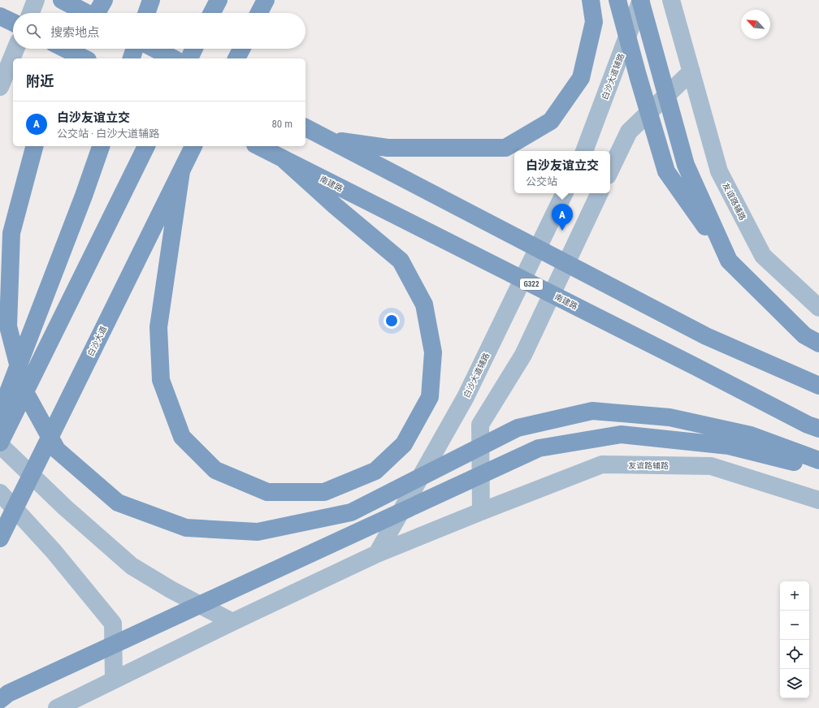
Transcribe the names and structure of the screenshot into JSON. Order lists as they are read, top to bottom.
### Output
{
  "streets": {
    "highway": ["南建路", "G322", "白沙大道"],
    "main road": ["白沙大道辅路", "友谊路辅路"]
  },
  "crossings": [
    ["白沙大道辅路", "友谊路辅路"]
  ],
  "north": "top left",
  "page": {
    "search": "搜索地点",
    "heading": "附近",
    "list": [
      {
        "mark": "A",
        "name": "白沙友谊立交",
        "note": "公交站 · 白沙大道辅路",
        "value": "80 m"
      }
    ],
    "popup": ["白沙友谊立交", "公交站"],
    "pins": "A",
    "map_buttons": ["+", "−"]
  }
}
